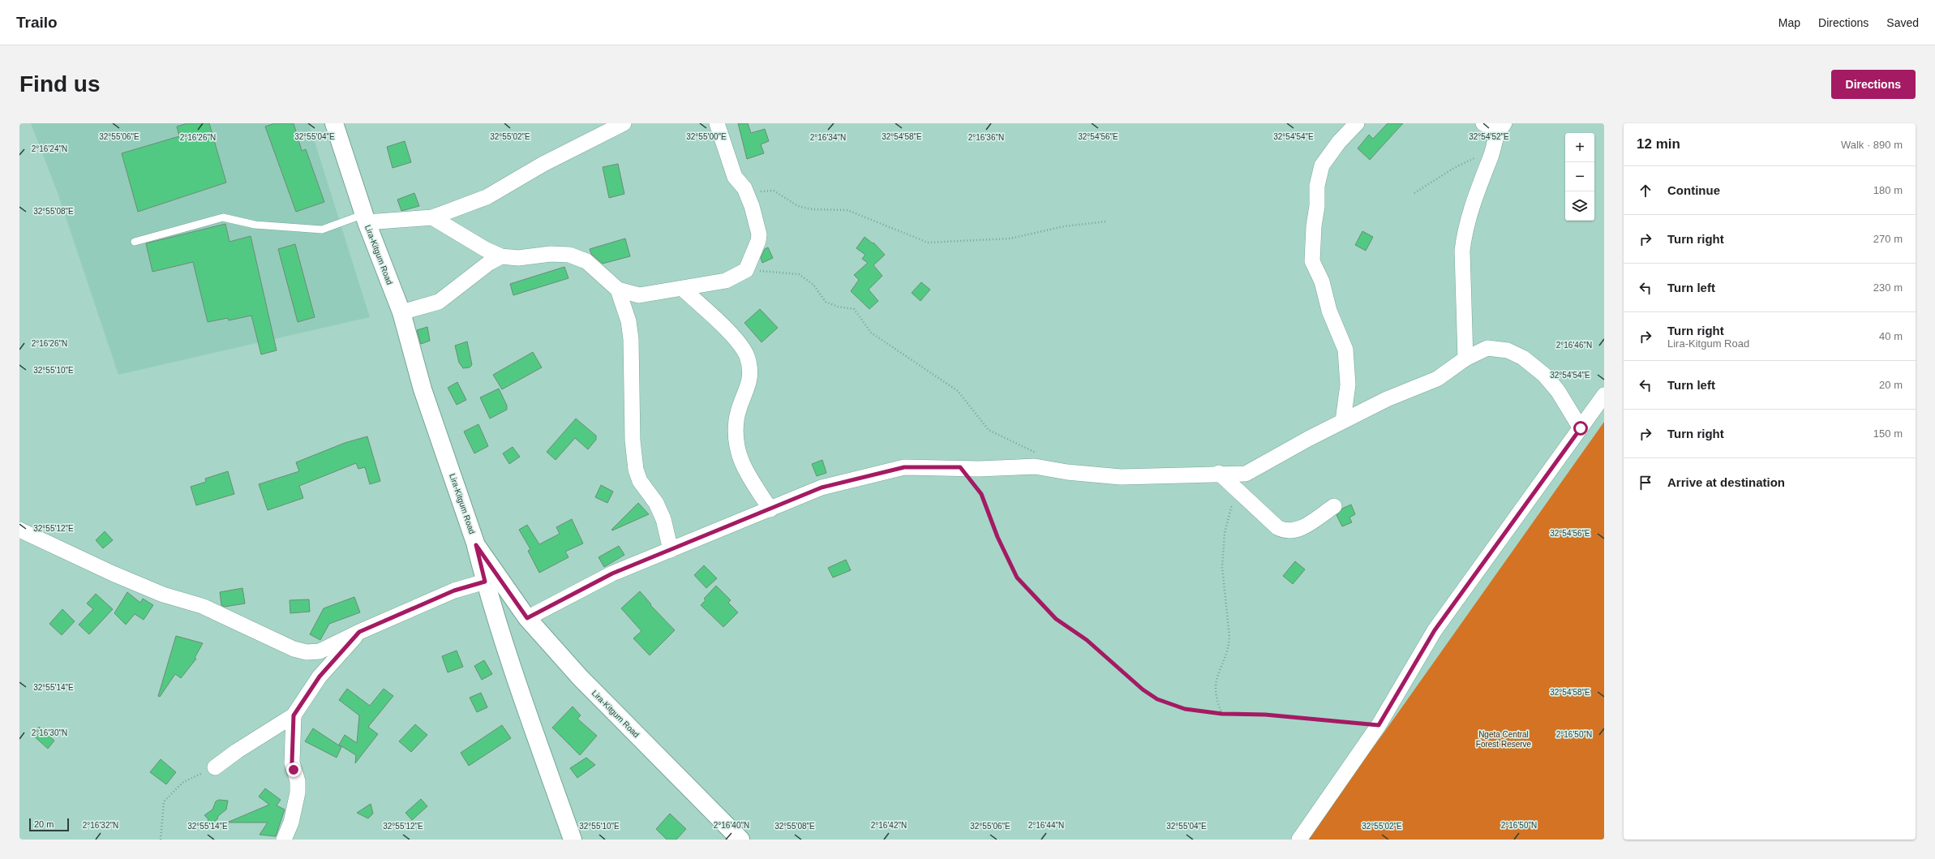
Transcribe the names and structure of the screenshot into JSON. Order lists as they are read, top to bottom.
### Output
{
  "streets": {
    "main road": ["Lira-Kitgum Road"]
  },
  "parks": ["Ngeta Central Forest Reserve"],
  "scale_bar": "20 m",
  "page": {
    "header": "Trailo",
    "nav": ["Map", "Directions", "Saved"],
    "buttons": "Directions",
    "title": "Find us",
    "heading": ["12 min", "Walk · 890 m"],
    "map_buttons": ["+", "−"],
    "list": [
      ["Continue", "180 m"],
      ["Turn right", "270 m"],
      ["Turn left", "230 m"],
      ["Turn right", "Lira-Kitgum Road", "40 m"],
      ["Turn left", "20 m"],
      ["Turn right", "150 m"],
      "Arrive at destination"
    ],
    "scale": "20 m"
  },
  "coordinates": [
    "32°55'06\"E",
    "32°55'00\"E",
    "32°54'52\"E",
    "32°55'04\"E",
    "32°55'02\"E",
    "32°54'58\"E",
    "32°54'56\"E",
    "32°54'54\"E",
    "2°16'26\"N",
    "2°16'34\"N",
    "2°16'36\"N",
    "2°16'24\"N",
    "32°55'08\"E",
    "2°16'46\"N",
    "32°55'10\"E",
    "32°55'12\"E",
    "32°55'14\"E",
    "2°16'30\"N",
    "2°16'50\"N",
    "2°16'32\"N",
    "2°16'40\"N",
    "2°16'42\"N",
    "2°16'44\"N"
  ]
}
